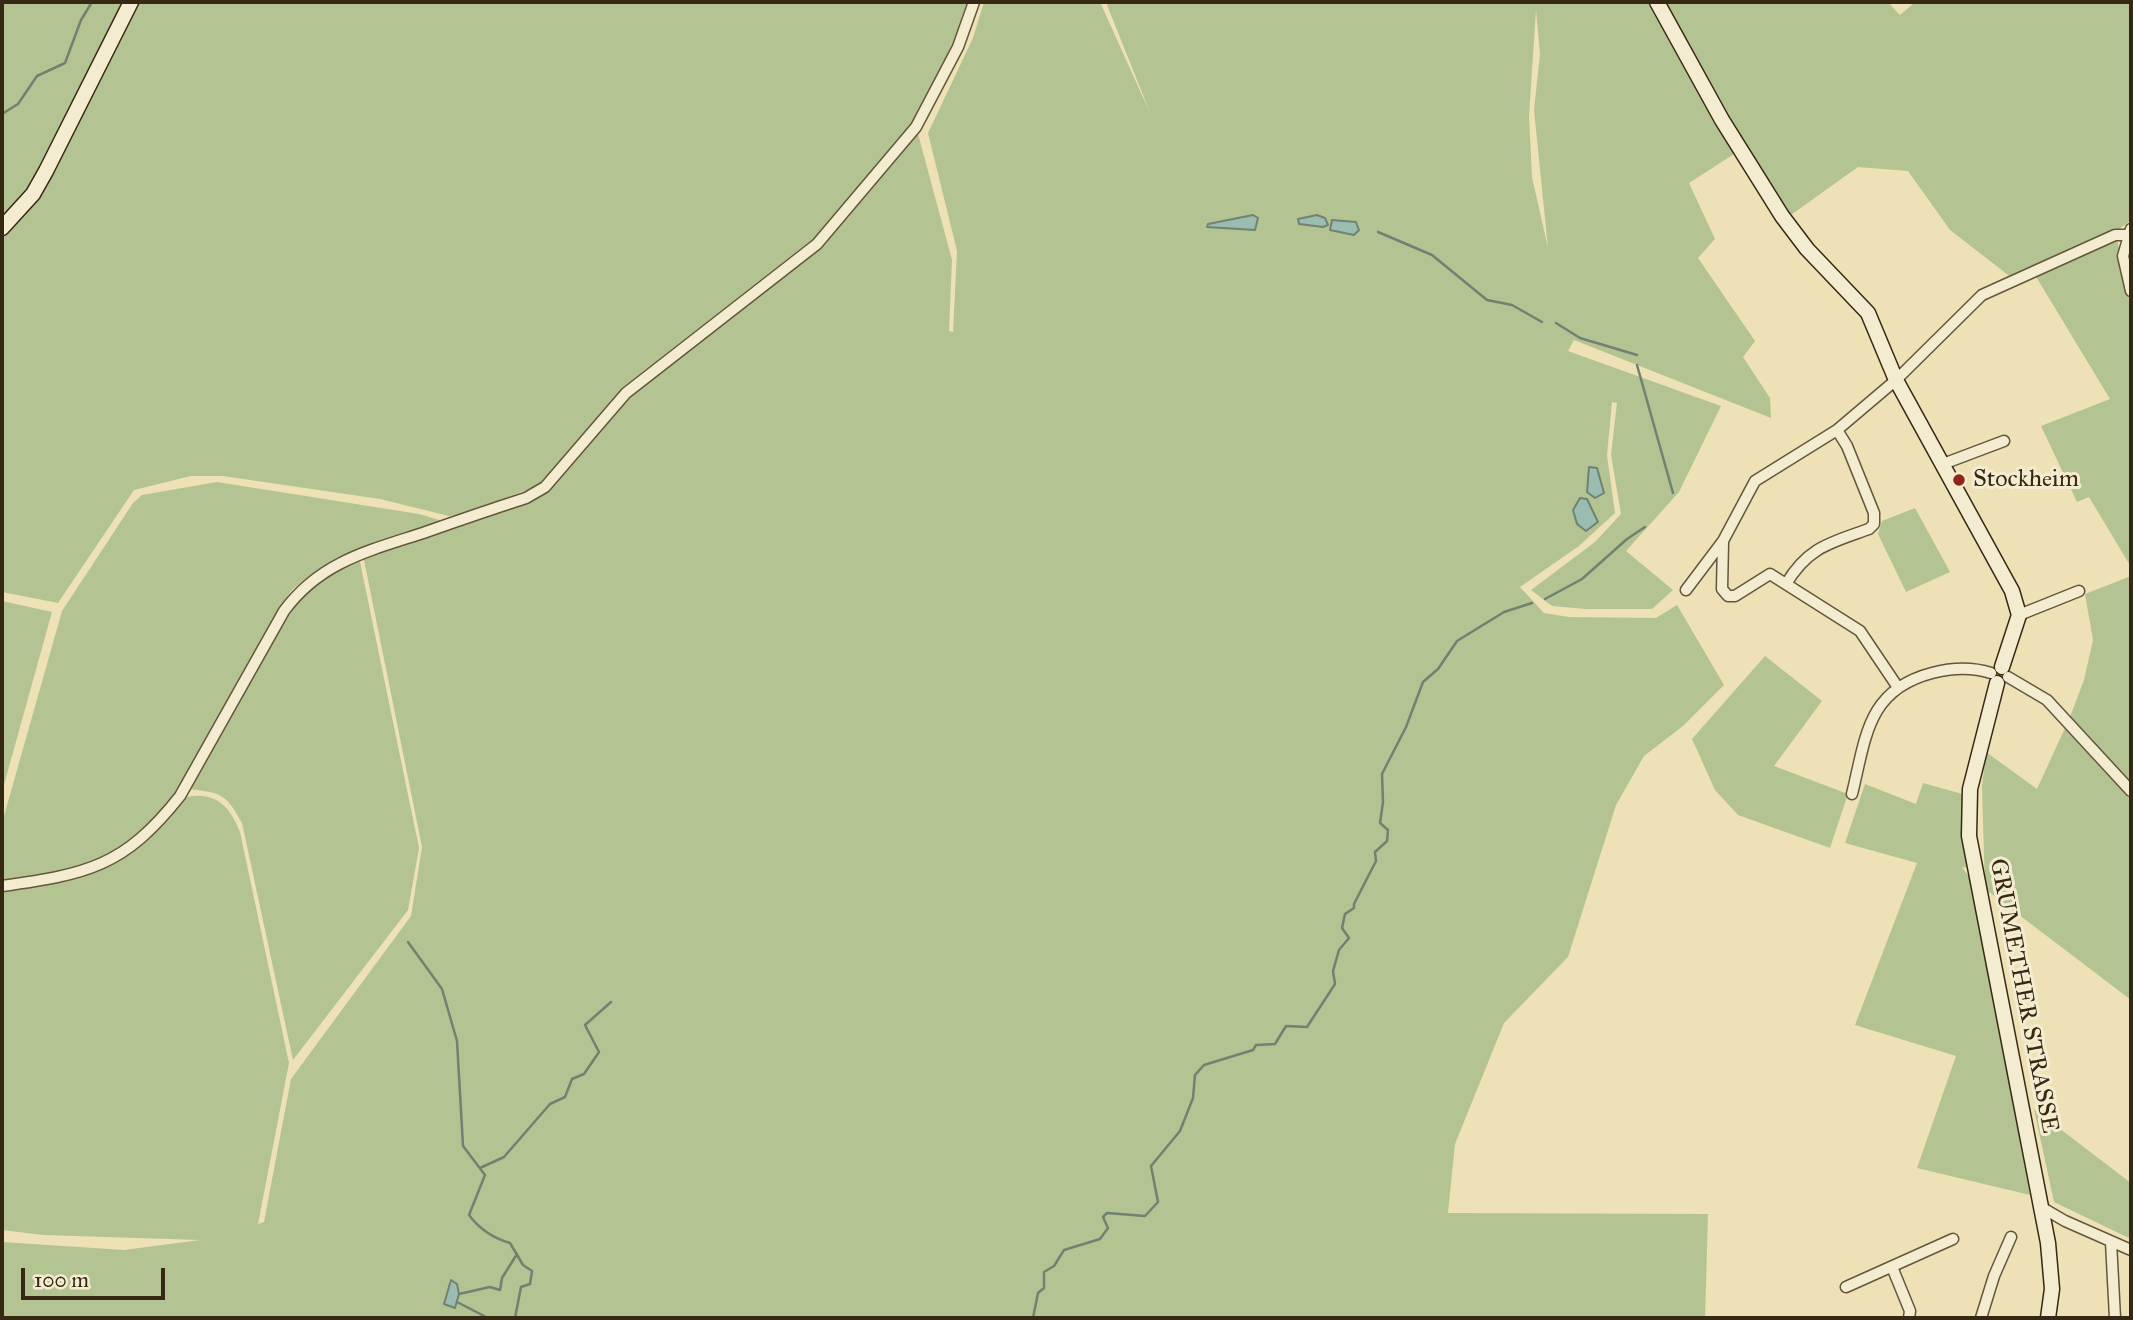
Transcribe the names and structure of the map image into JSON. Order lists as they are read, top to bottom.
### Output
{
  "streets": {
    "street": ["GRUMETHER STRASSE"]
  },
  "places": ["Stockheim"],
  "scale_bar": "100 m"
}
